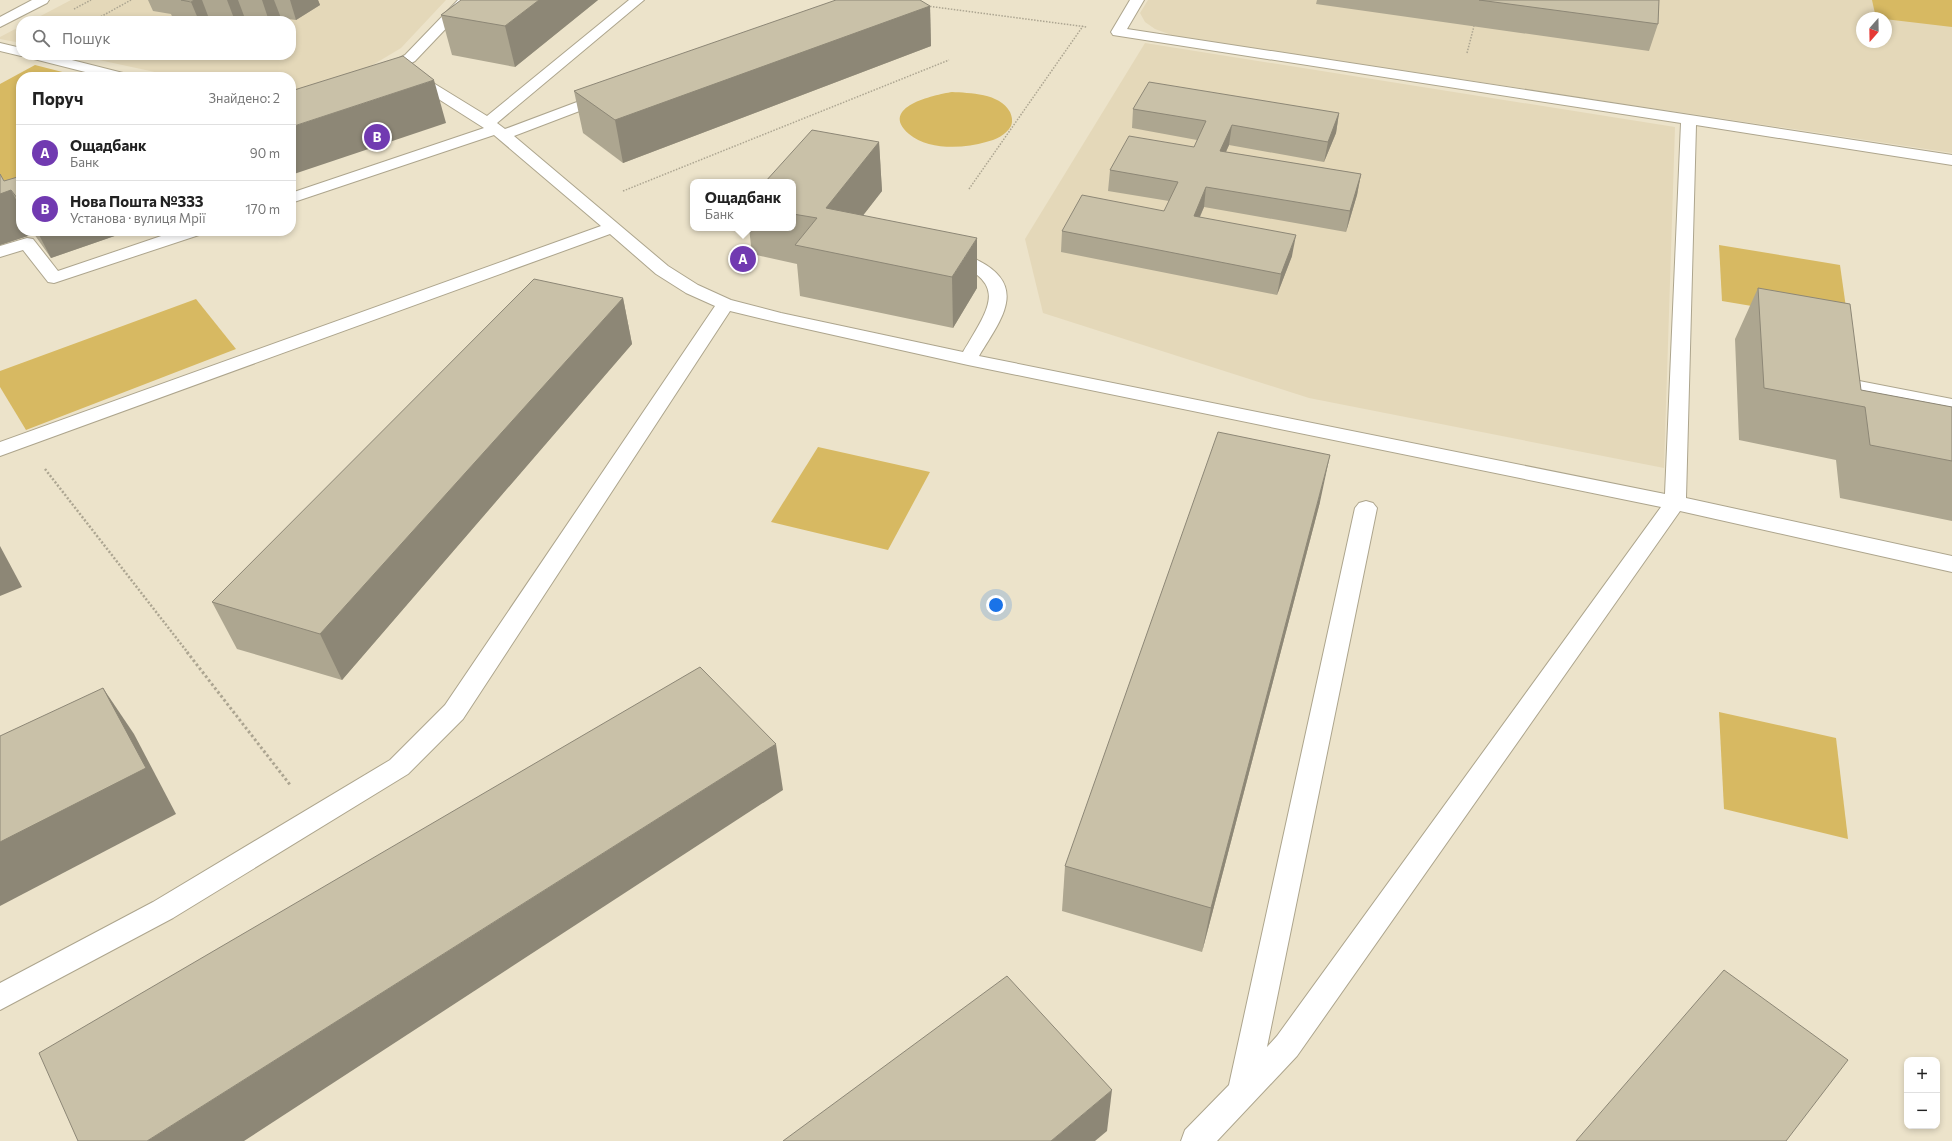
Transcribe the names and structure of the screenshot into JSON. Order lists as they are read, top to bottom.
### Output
{
  "north": "bottom",
  "page": {
    "search": "Пошук",
    "heading": ["Поруч", "Знайдено: 2"],
    "pins": ["B", "A"],
    "list": [
      {
        "mark": "A",
        "name": "Ощадбанк",
        "note": "Банк",
        "value": "90 m"
      },
      {
        "mark": "B",
        "name": "Нова Пошта №333",
        "note": "Установа · вулиця Мрії",
        "value": "170 m"
      }
    ],
    "popup": ["Ощадбанк", "Банк"],
    "map_buttons": ["+", "−"]
  }
}
